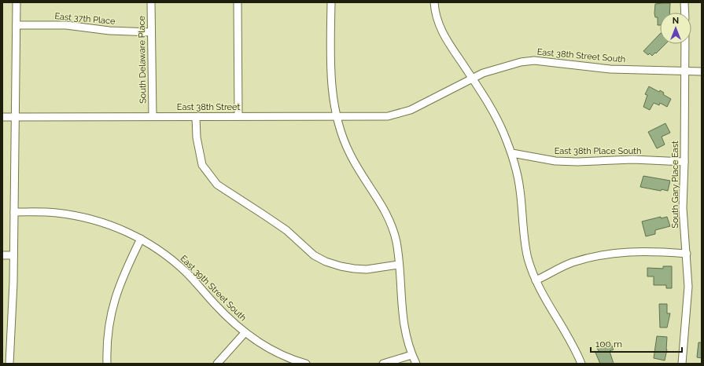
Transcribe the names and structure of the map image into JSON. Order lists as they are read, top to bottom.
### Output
{
  "streets": {
    "street": [
      "East 37th Place",
      "East 38th Street South",
      "South Delaware Place",
      "East 38th Street",
      "East 38th Place South",
      "South Gary Place East",
      "East 39th Street South"
    ]
  },
  "crossings": [
    ["East 37th Place", "South Delaware Place"],
    ["East 38th Street South", "East 38th Street"],
    ["East 38th Street South", "South Gary Place East"],
    ["South Delaware Place", "East 38th Street"],
    ["East 38th Place South", "South Gary Place East"]
  ],
  "scale_bar": "100 m",
  "north": "top"
}
